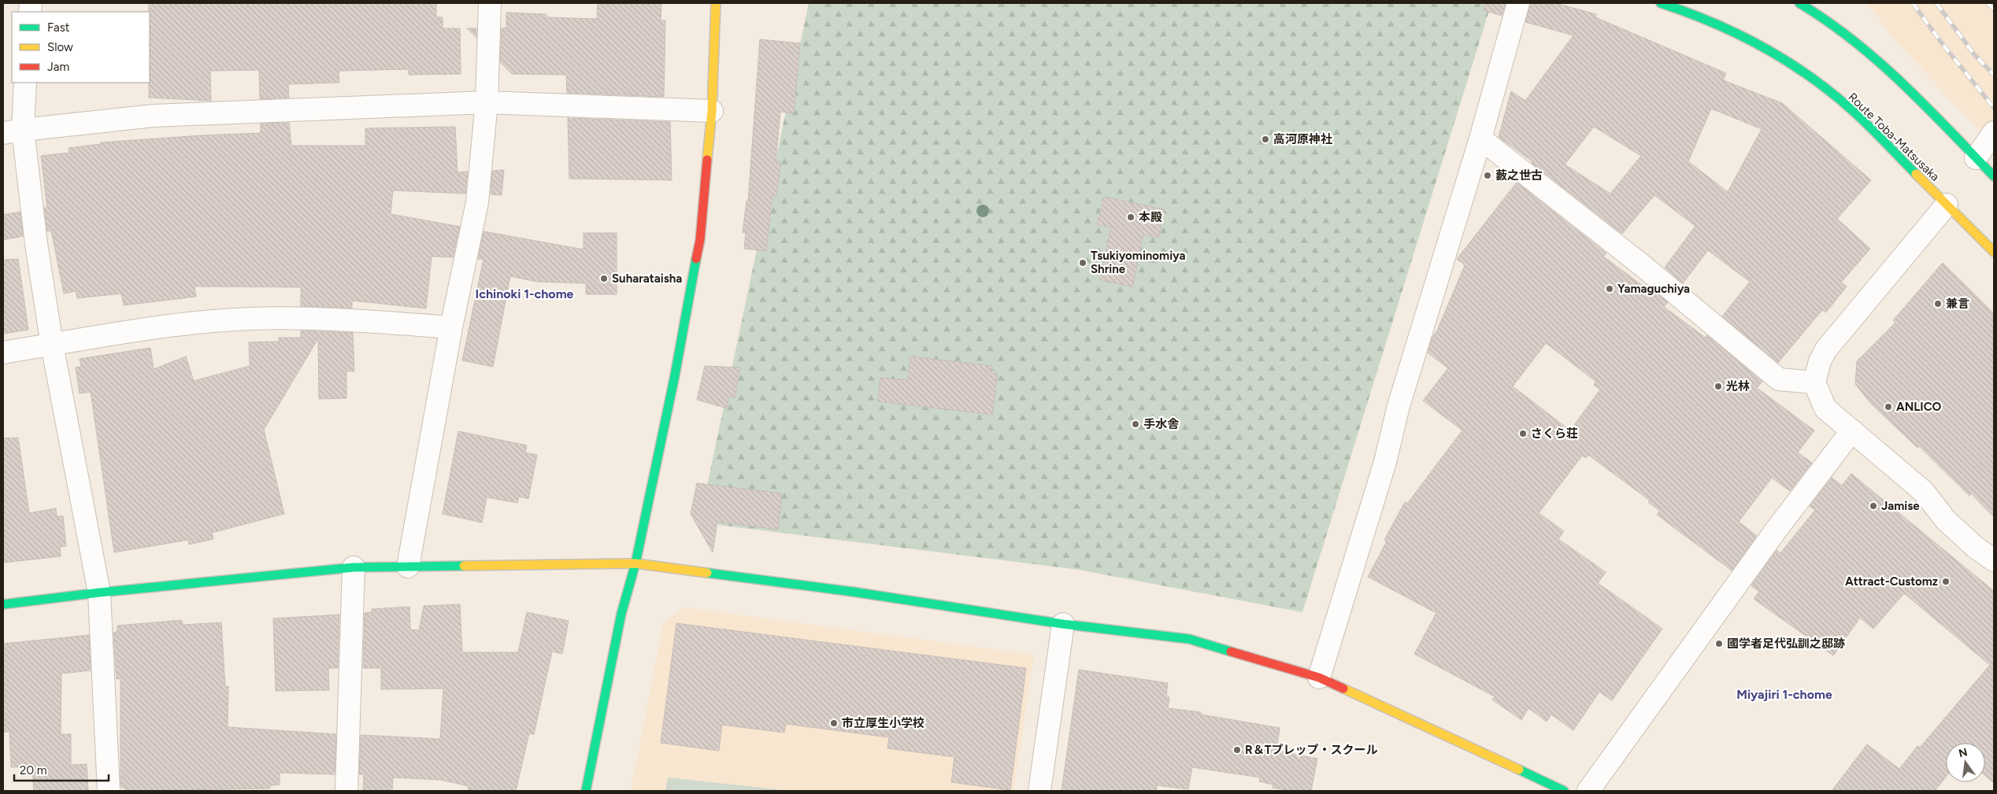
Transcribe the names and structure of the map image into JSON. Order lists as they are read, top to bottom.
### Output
{
  "streets": {
    "street": ["Route Toba-Matsusaka"]
  },
  "districts": ["Ichinoki 1-chome", "Miyajiri 1-chome"],
  "places": [
    "高河原神社",
    "藪之世古",
    "本殿",
    "Tsukiyominomiya Shrine",
    "Suharataisha",
    "Yamaguchiya",
    "兼言",
    "光林",
    "ANLICO",
    "手水舎",
    "さくら荘",
    "Jamise",
    "Attract-Customz",
    "國学者足代弘訓之邸跡",
    "市立厚生小学校",
    "R＆Tプレップ・スクール"
  ],
  "legend": ["Fast", "Slow", "Jam"],
  "scale_bar": "20 m",
  "north": "top"
}
